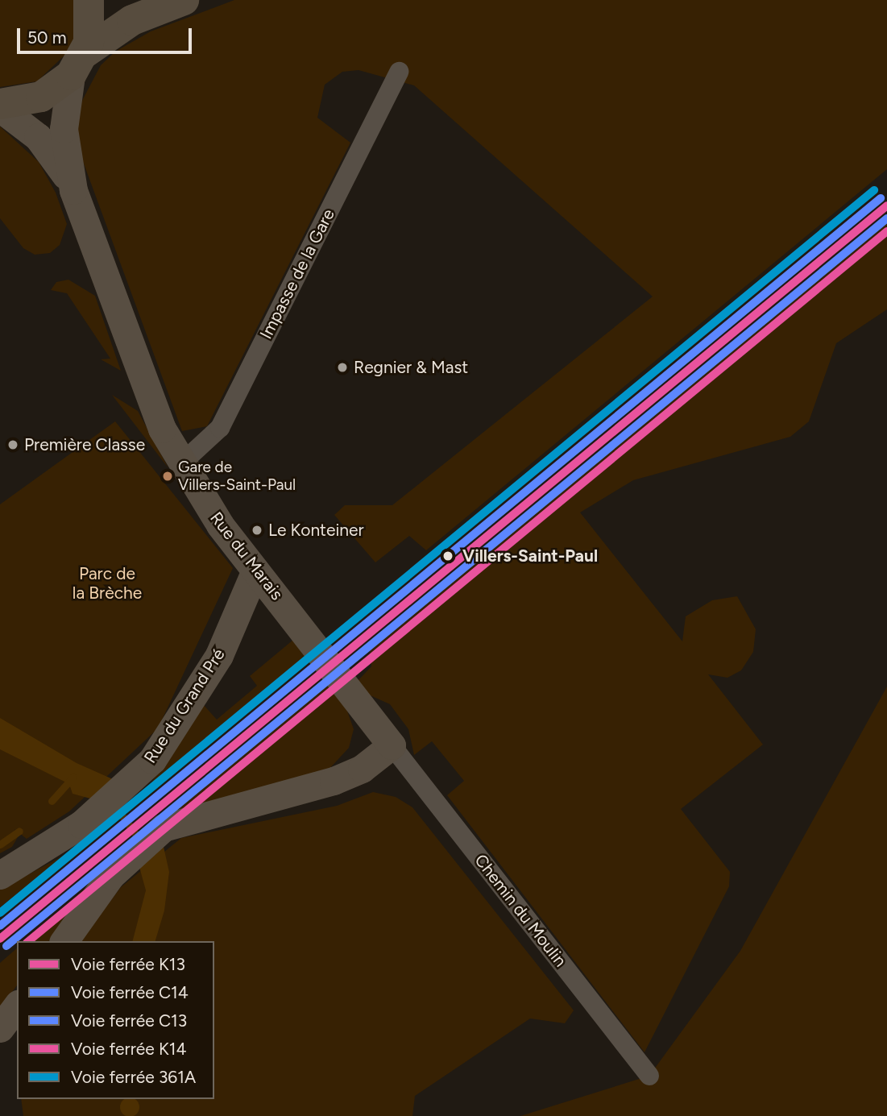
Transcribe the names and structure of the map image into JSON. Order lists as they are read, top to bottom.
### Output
{
  "streets": {
    "street": [
      "Impasse de la Gare",
      "Rue du Marais",
      "Rue du Grand Pré",
      "Chemin du Moulin"
    ]
  },
  "crossings": [
    ["Impasse de la Gare", "Rue du Marais"],
    ["Rue du Marais", "Rue du Grand Pré"],
    ["Rue du Marais", "Chemin du Moulin"]
  ],
  "parks": ["Parc de la Brèche"],
  "places": [
    "Regnier & Mast",
    "Première Classe",
    "Gare de Villers-Saint-Paul",
    "Le Konteiner",
    "Villers-Saint-Paul"
  ],
  "lines": [
    "rail line 361A",
    "rail line C13",
    "rail line K13",
    "rail line C14",
    "rail line K14"
  ],
  "legend": [
    "Voie ferrée K13",
    "Voie ferrée C14",
    "Voie ferrée C13",
    "Voie ferrée K14",
    "Voie ferrée 361A"
  ],
  "scale_bar": "50 m"
}
